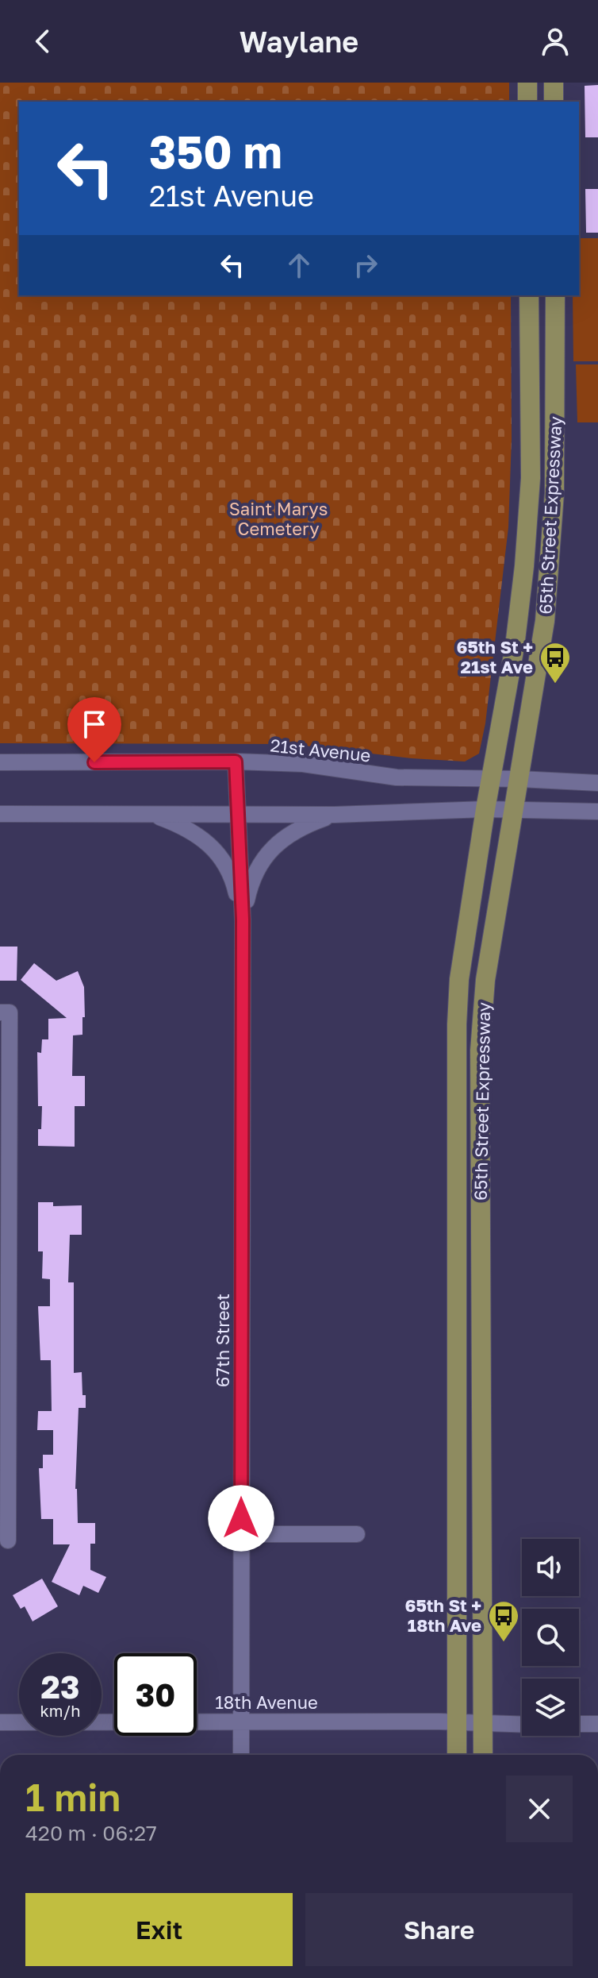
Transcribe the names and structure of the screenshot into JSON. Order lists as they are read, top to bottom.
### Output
{
  "streets": {
    "main road": ["65th Street Expressway"],
    "street": ["21st Avenue", "67th Street", "18th Avenue"]
  },
  "crossings": [
    ["65th Street Expressway", "21st Avenue"],
    ["65th Street Expressway", "18th Avenue"],
    ["21st Avenue", "67th Street"],
    ["67th Street", "18th Avenue"]
  ],
  "parks": ["Saint Marys Cemetery"],
  "places": {
    "bus stop": ["65th St + 21st Ave", "65th St + 18th Ave"]
  },
  "page": {
    "header": "Waylane",
    "turn": ["350 m", "21st Avenue"],
    "speed": "23 km/h",
    "limit": "30",
    "heading": ["1 min", "420 m · 06:27"],
    "buttons": ["Exit", "Share"]
  }
}
